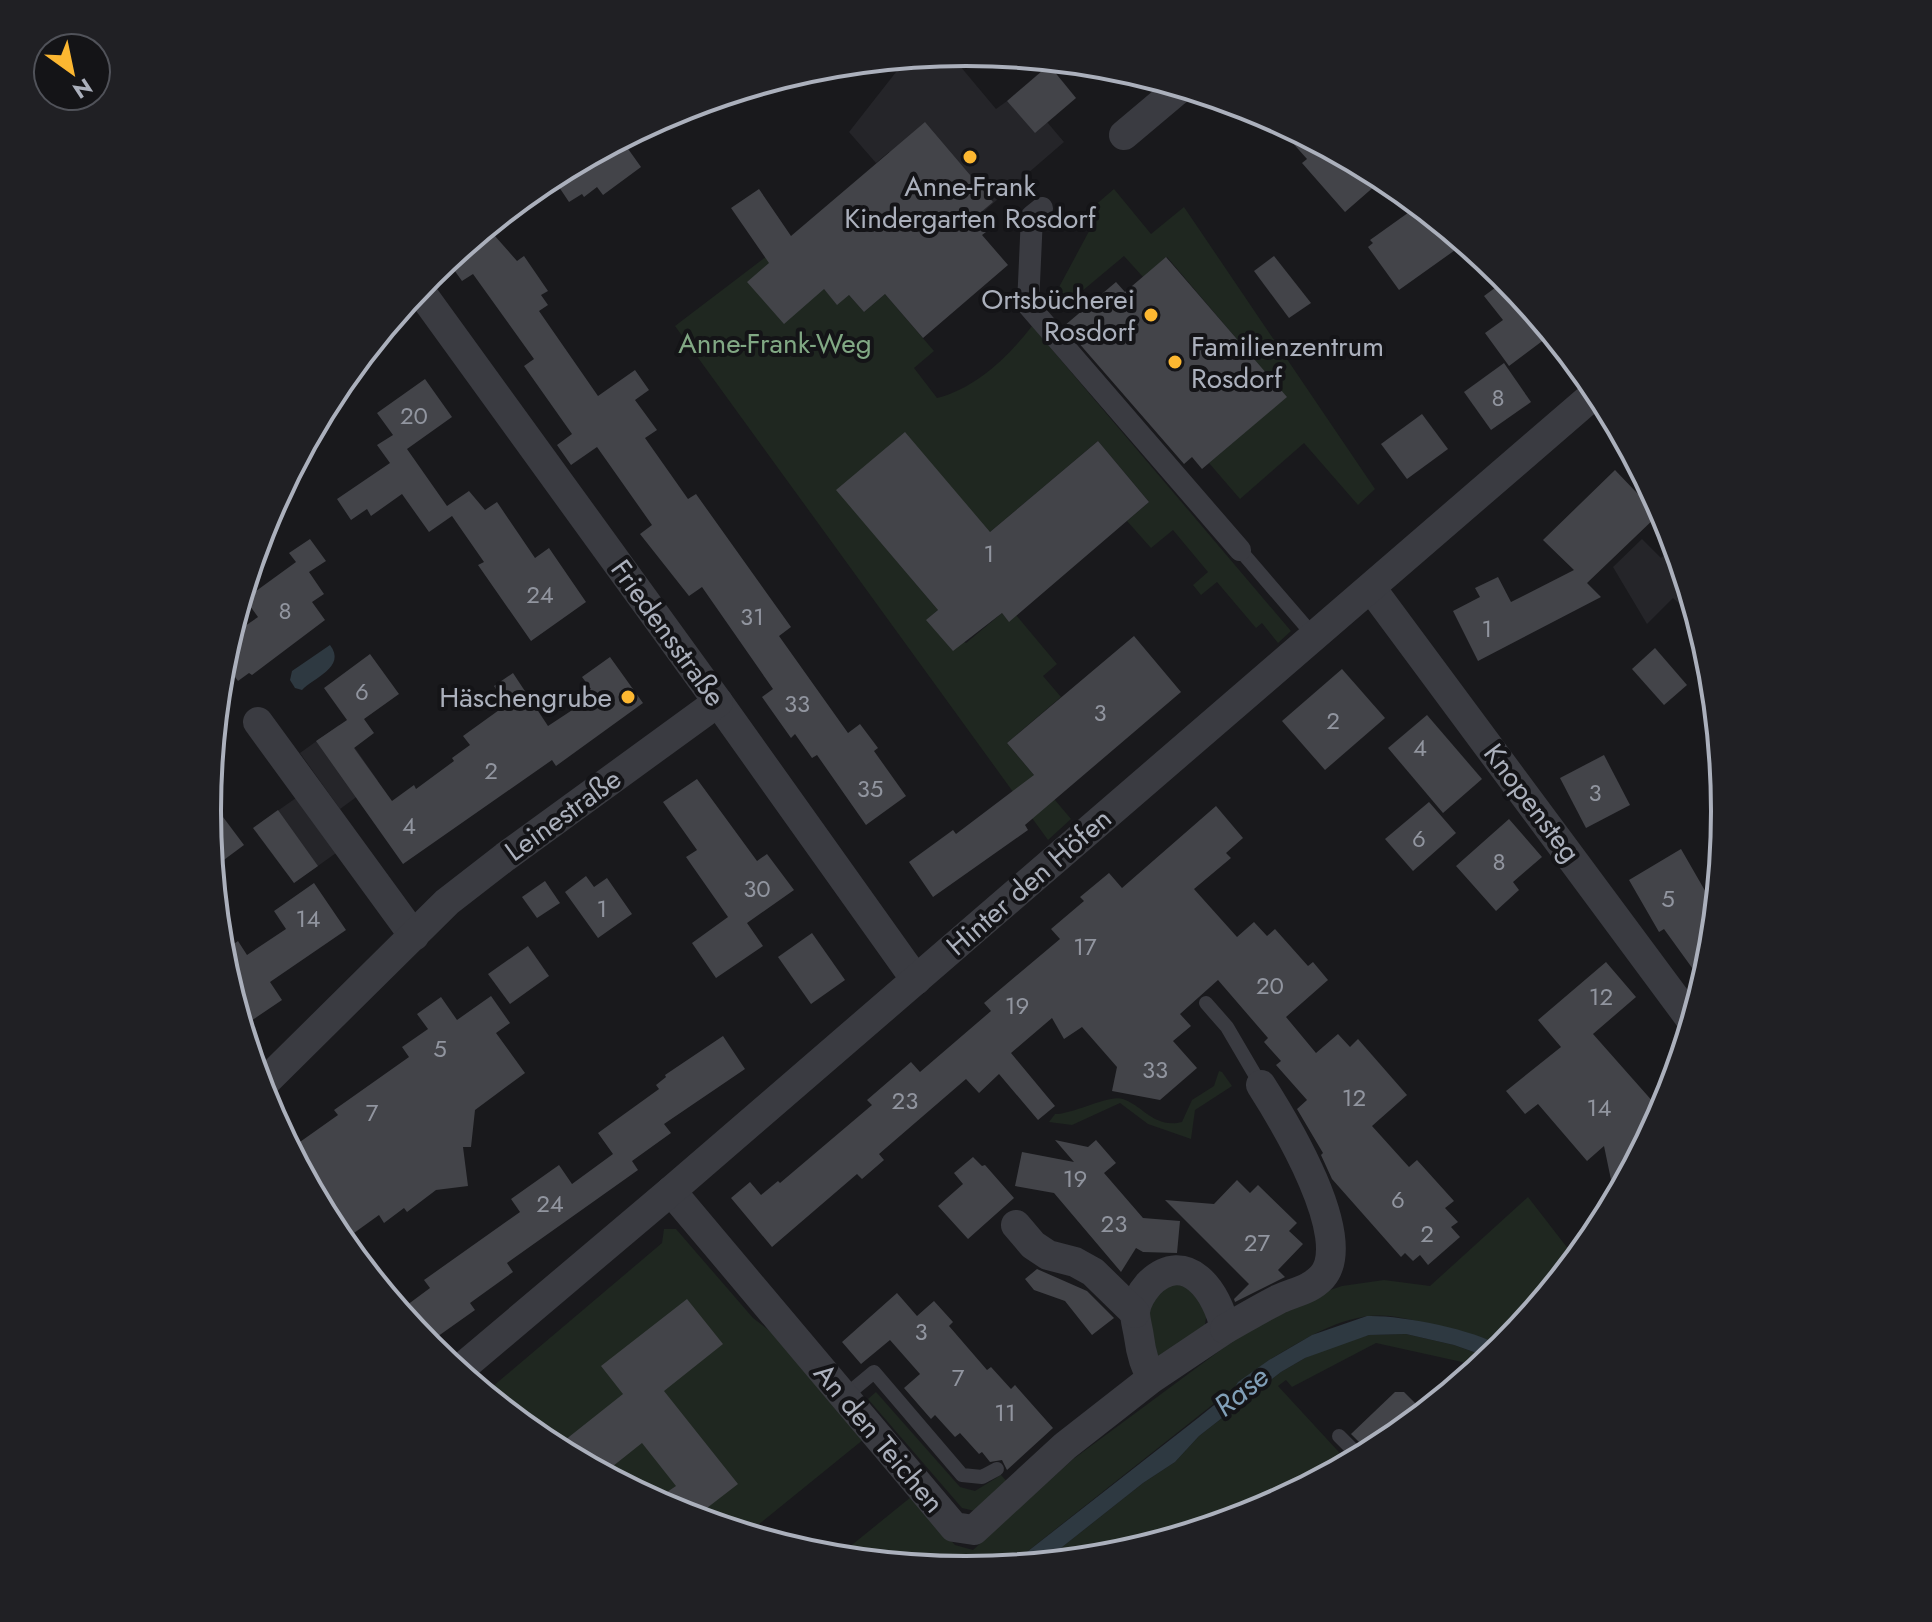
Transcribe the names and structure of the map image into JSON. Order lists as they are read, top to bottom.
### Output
{
  "streets": {
    "street": [
      "Friedensstraße",
      "Knopensteg",
      "Leinestraße",
      "Hinter den Höfen",
      "An den Teichen"
    ]
  },
  "crossings": [
    ["Friedensstraße", "Leinestraße"],
    ["Friedensstraße", "Hinter den Höfen"],
    ["Knopensteg", "Hinter den Höfen"],
    ["Hinter den Höfen", "An den Teichen"]
  ],
  "water": ["Rase"],
  "parks": ["Anne-Frank-Weg"],
  "places": [
    "Anne-Frank Kindergarten Rosdorf",
    "Ortsbücherei Rosdorf",
    "Familienzentrum Rosdorf",
    "Häschengrube"
  ],
  "house_numbers": [
    "8",
    "20",
    "1",
    "24",
    "8",
    "31",
    "1",
    "6",
    "33",
    "3",
    "2",
    "4",
    "2",
    "35",
    "3",
    "4",
    "6",
    "8",
    "30",
    "5",
    "1",
    "14",
    "17",
    "20",
    "12",
    "19",
    "5",
    "33",
    "12",
    "23",
    "14",
    "7",
    "19",
    "6",
    "24",
    "23",
    "2",
    "27",
    "3",
    "7",
    "11"
  ],
  "north": "bottom right"
}
